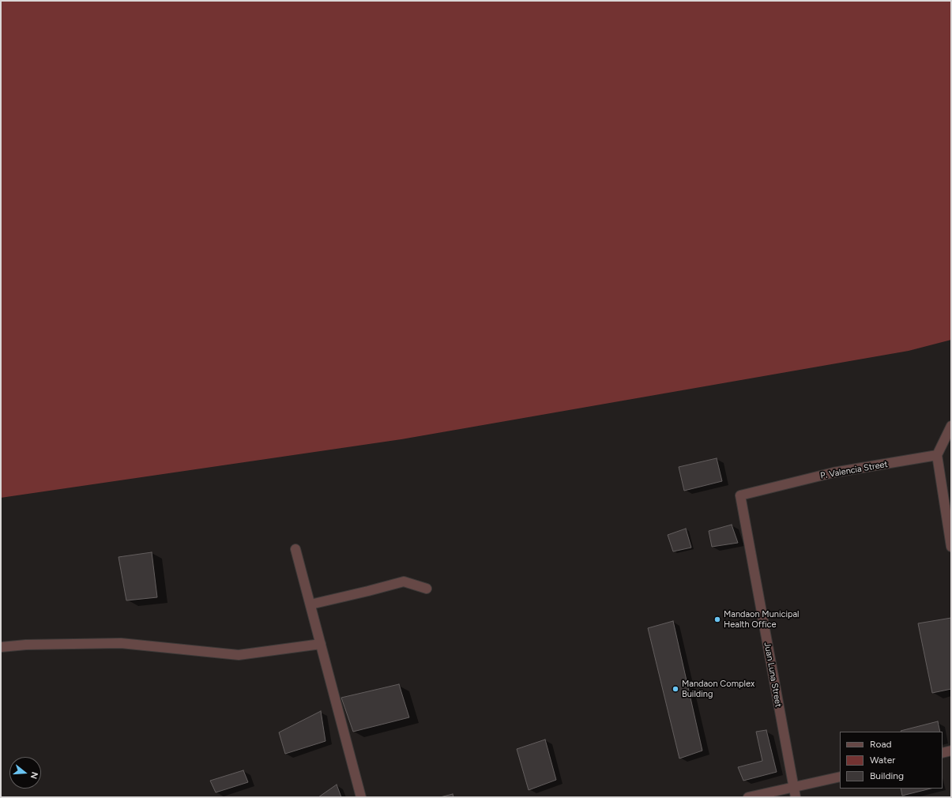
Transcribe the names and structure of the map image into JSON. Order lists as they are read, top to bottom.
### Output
{
  "streets": {
    "street": ["P. Valencia Street", "Juan Luna Street"]
  },
  "crossings": [
    ["P. Valencia Street", "Juan Luna Street"]
  ],
  "places": ["Mandaon Municipal Health Office", "Mandaon Complex Building"],
  "legend": ["Road", "Water", "Building"],
  "north": "right"
}
